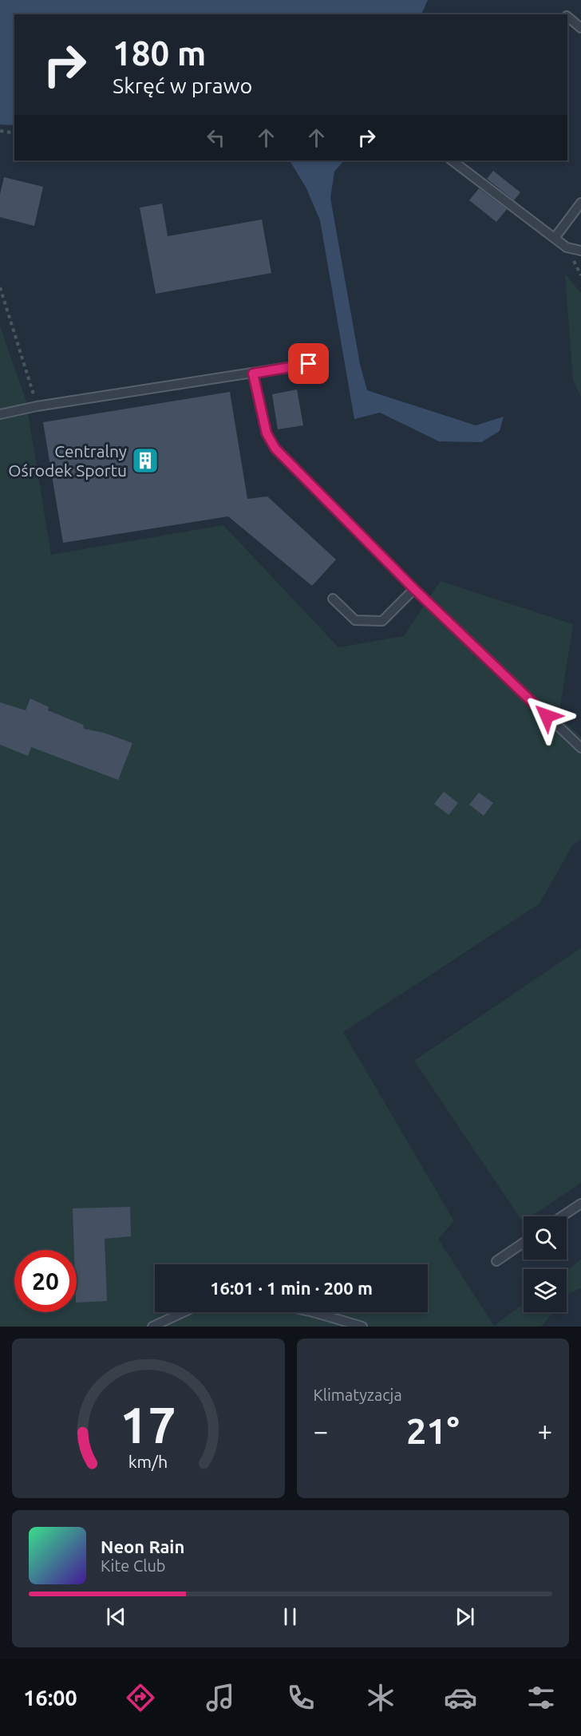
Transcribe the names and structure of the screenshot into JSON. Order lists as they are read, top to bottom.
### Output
{
  "places": {
    "building": ["Centralny Ośrodek Sportu"]
  },
  "page": {
    "turn": ["180 m", "Skręć w prawo"],
    "limit": "20",
    "trip": "16:01 · 1 min · 200 m",
    "tile": "Klimatyzacja",
    "heat": ["−", "21°", "+"],
    "song": ["Neon Rain", "Kite Club"],
    "tabs": "16:00",
    "gauge": ["17", "km/h"]
  }
}
